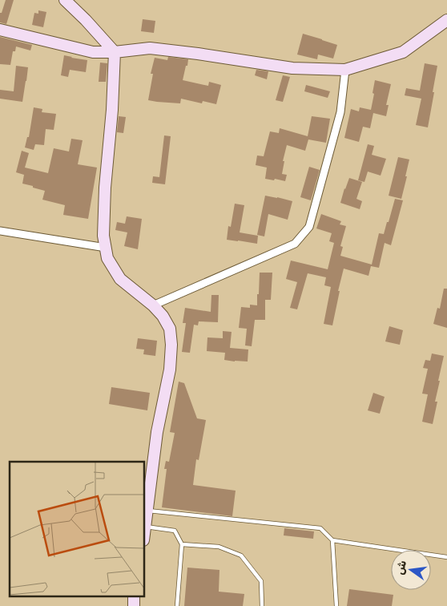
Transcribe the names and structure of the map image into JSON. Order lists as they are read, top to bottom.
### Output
{
  "north": "left"
}
